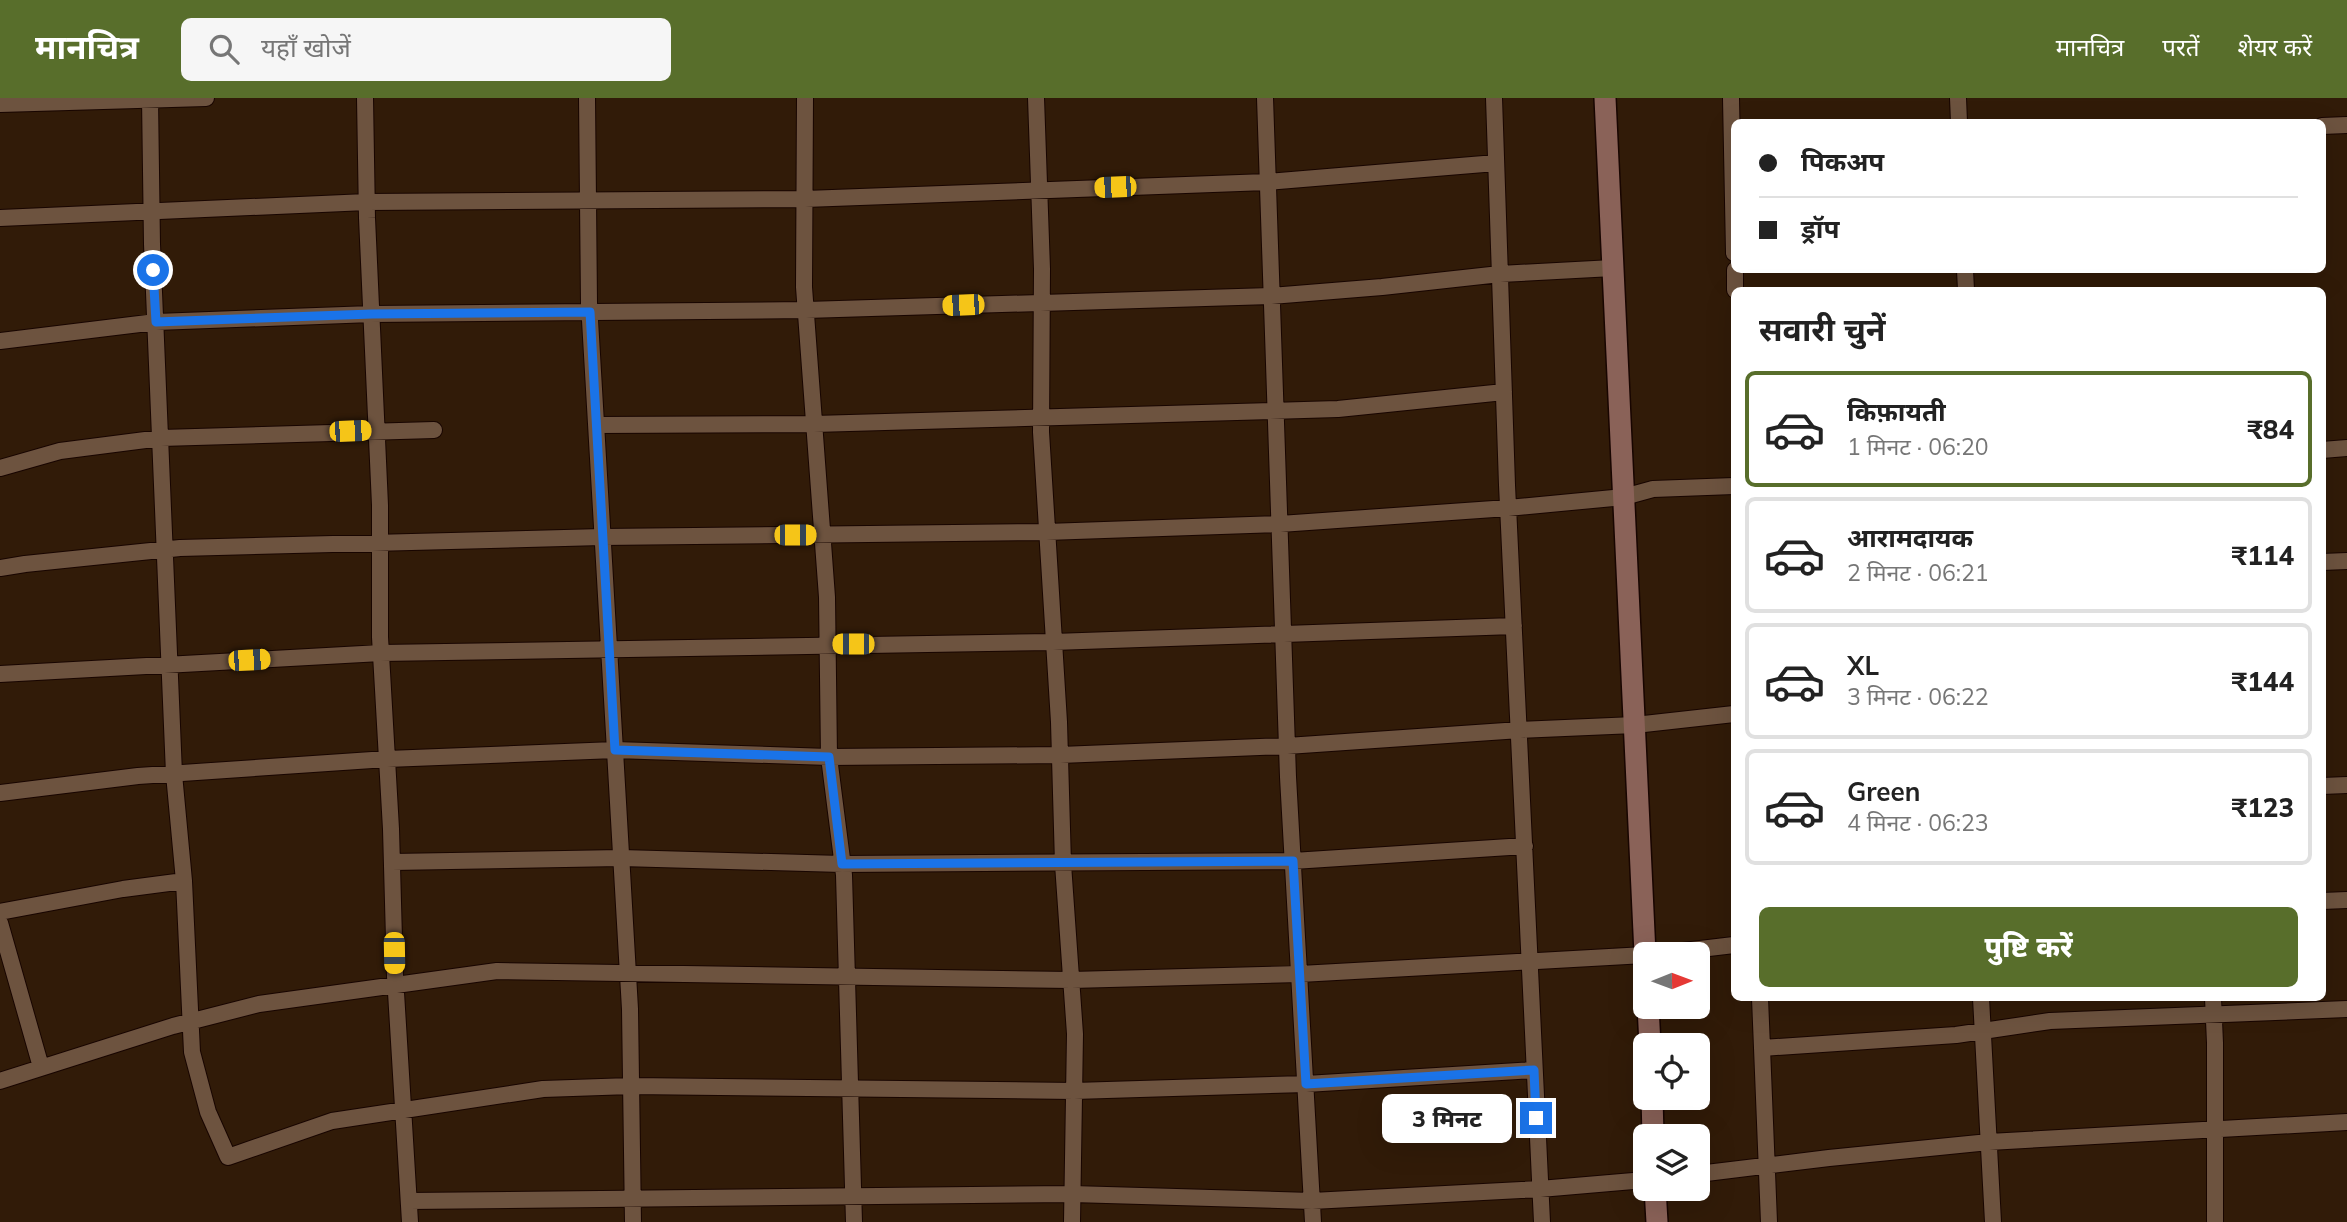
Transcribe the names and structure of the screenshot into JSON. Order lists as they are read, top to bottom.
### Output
{
  "north": "right",
  "page": {
    "header": "मानचित्र",
    "search": "यहाँ खोजें",
    "nav": ["मानचित्र", "परतें", "शेयर करें"],
    "banner": ["पिकअप", "ड्रॉप"],
    "heading": "सवारी चुनें",
    "list": [
      {
        "name": "किफ़ायती",
        "note": "1 मिनट · 06:20",
        "value": "₹84"
      },
      {
        "name": "आरामदायक",
        "note": "2 मिनट · 06:21",
        "value": "₹114"
      },
      {
        "name": "XL",
        "note": "3 मिनट · 06:22",
        "value": "₹144"
      },
      {
        "name": "Green",
        "note": "4 मिनट · 06:23",
        "value": "₹123"
      }
    ],
    "buttons": "पुष्टि करें",
    "bubble": "3 मिनट"
  }
}
